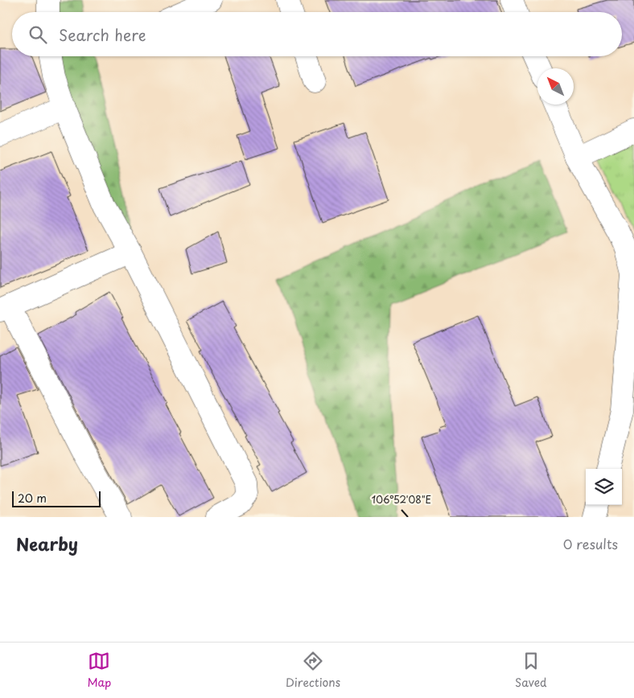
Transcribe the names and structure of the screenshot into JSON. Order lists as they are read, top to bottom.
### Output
{
  "scale_bar": "20 m",
  "north": "top left",
  "page": {
    "search": "Search here",
    "scale": "20 m",
    "heading": ["Nearby", "0 results"],
    "nav": ["Map", "Directions", "Saved"]
  },
  "coordinates": ["106°52'08\"E"]
}
